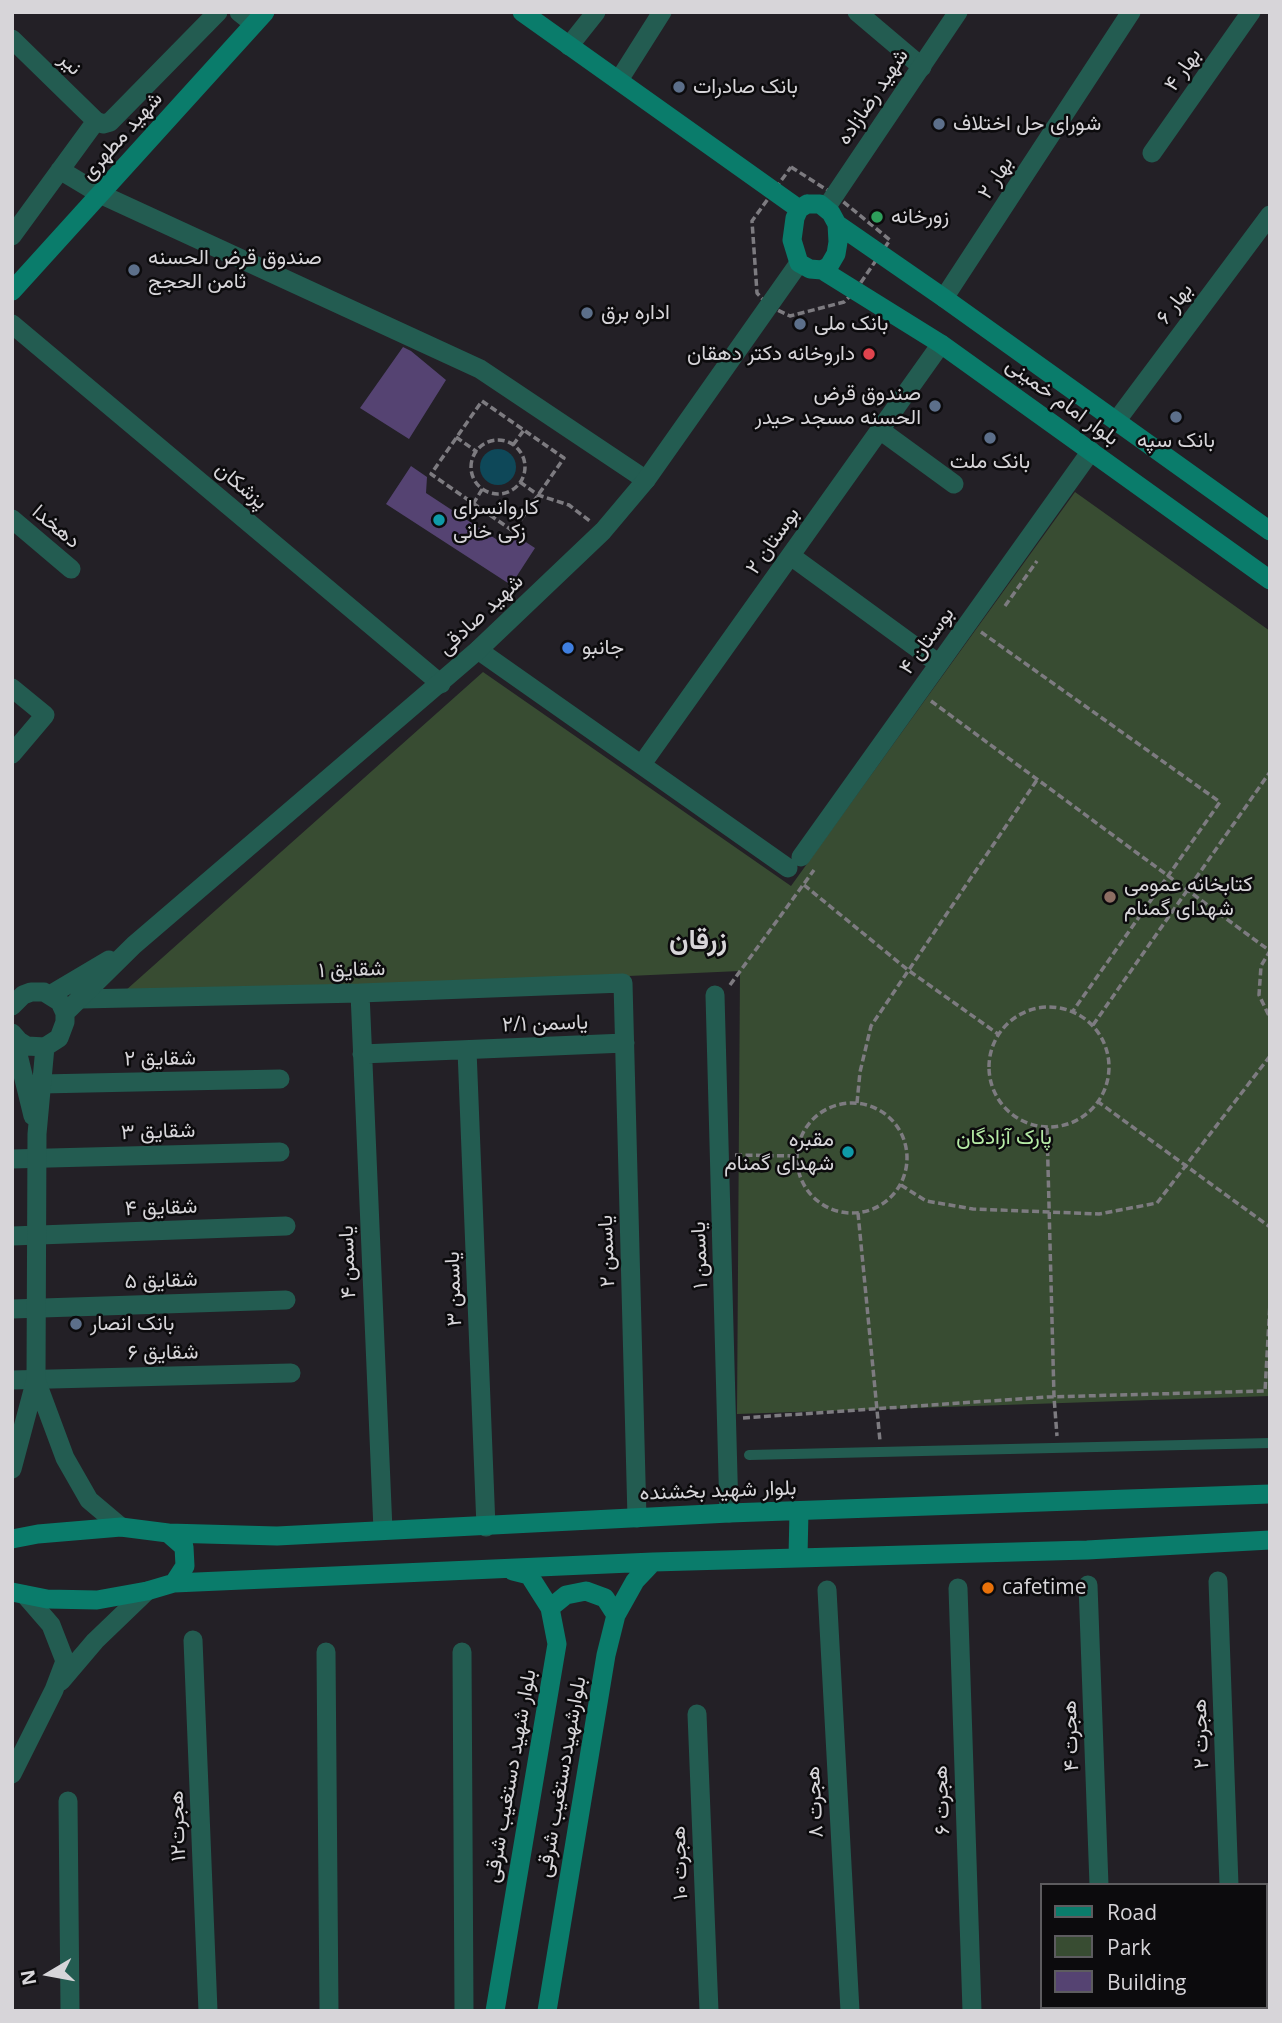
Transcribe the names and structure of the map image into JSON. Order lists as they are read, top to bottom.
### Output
{
  "streets": {
    "main road": [
      "شهید مطهری",
      "بلوار امام خمینی",
      "بلوار شهید بخشنده",
      "بلوار شهید دستغیب شرقی",
      "بلوارشهیددستغیب شرقی"
    ],
    "street": [
      "نیر",
      "بهار ۴",
      "شهید رضازاده",
      "بهار ۲",
      "بهار ۶",
      "پزشکان",
      "دهخدا",
      "بوستان ۲",
      "شهید صادقی",
      "بوستان ۴",
      "شقایق ۱",
      "یاسمن ۲/۱",
      "شقایق ۲",
      "شقایق ۳",
      "شقایق ۴",
      "یاسمن ۲",
      "یاسمن ۱",
      "یاسمن ۴",
      "شقایق ۵",
      "یاسمن ۳",
      "شقایق ۶",
      "هجرت ۲",
      "هجرت ۴",
      "هجرت ۶",
      "هجرت ۸",
      "هجرت۱۲",
      "هجرت ۱۰"
    ]
  },
  "crossings": [
    ["شهید رضازاده", "بلوار امام خمینی"],
    ["شهید رضازاده", "شهید صادقی"],
    ["بهار ۲", "بلوار امام خمینی"],
    ["بهار ۶", "بلوار امام خمینی"],
    ["بلوار امام خمینی", "بوستان ۲"],
    ["بلوار امام خمینی", "شهید صادقی"],
    ["بلوار امام خمینی", "بوستان ۴"],
    ["پزشکان", "شهید صادقی"],
    ["شقایق ۱", "یاسمن ۲"],
    ["شقایق ۱", "یاسمن ۴"],
    ["یاسمن ۲/۱", "یاسمن ۲"],
    ["یاسمن ۲/۱", "یاسمن ۴"],
    ["یاسمن ۲/۱", "یاسمن ۳"],
    ["یاسمن ۲", "بلوار شهید بخشنده"],
    ["یاسمن ۱", "بلوار شهید بخشنده"],
    ["یاسمن ۴", "بلوار شهید بخشنده"],
    ["یاسمن ۳", "بلوار شهید بخشنده"]
  ],
  "districts": ["زرقان"],
  "parks": ["پارک آزادگان"],
  "places": [
    "بانک صادرات",
    "شورای حل اختلاف",
    "زورخانه",
    "صندوق قرض الحسنه ثامن الحجج",
    "اداره برق",
    "بانک ملی",
    "داروخانه دکتر دهقان",
    "صندوق قرض الحسنه مسجد حیدر",
    "بانک سپه",
    "بانک ملت",
    "کاروانسرای زکی خانی",
    "جانبو",
    "کتابخانه عمومی شهدای گمنام",
    "مقبره شهدای گمنام",
    "بانک انصار",
    "cafetime"
  ],
  "legend": ["Road", "Park", "Building"],
  "north": "left"
}
